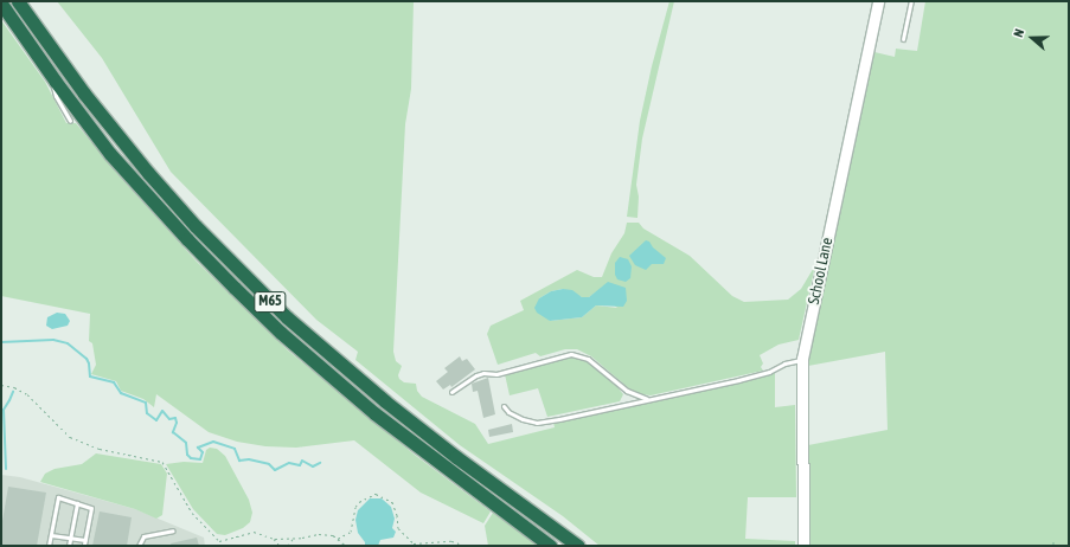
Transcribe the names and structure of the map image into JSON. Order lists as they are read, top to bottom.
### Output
{
  "streets": {
    "highway": ["M65"],
    "main road": ["School Lane"]
  },
  "north": "left"
}
